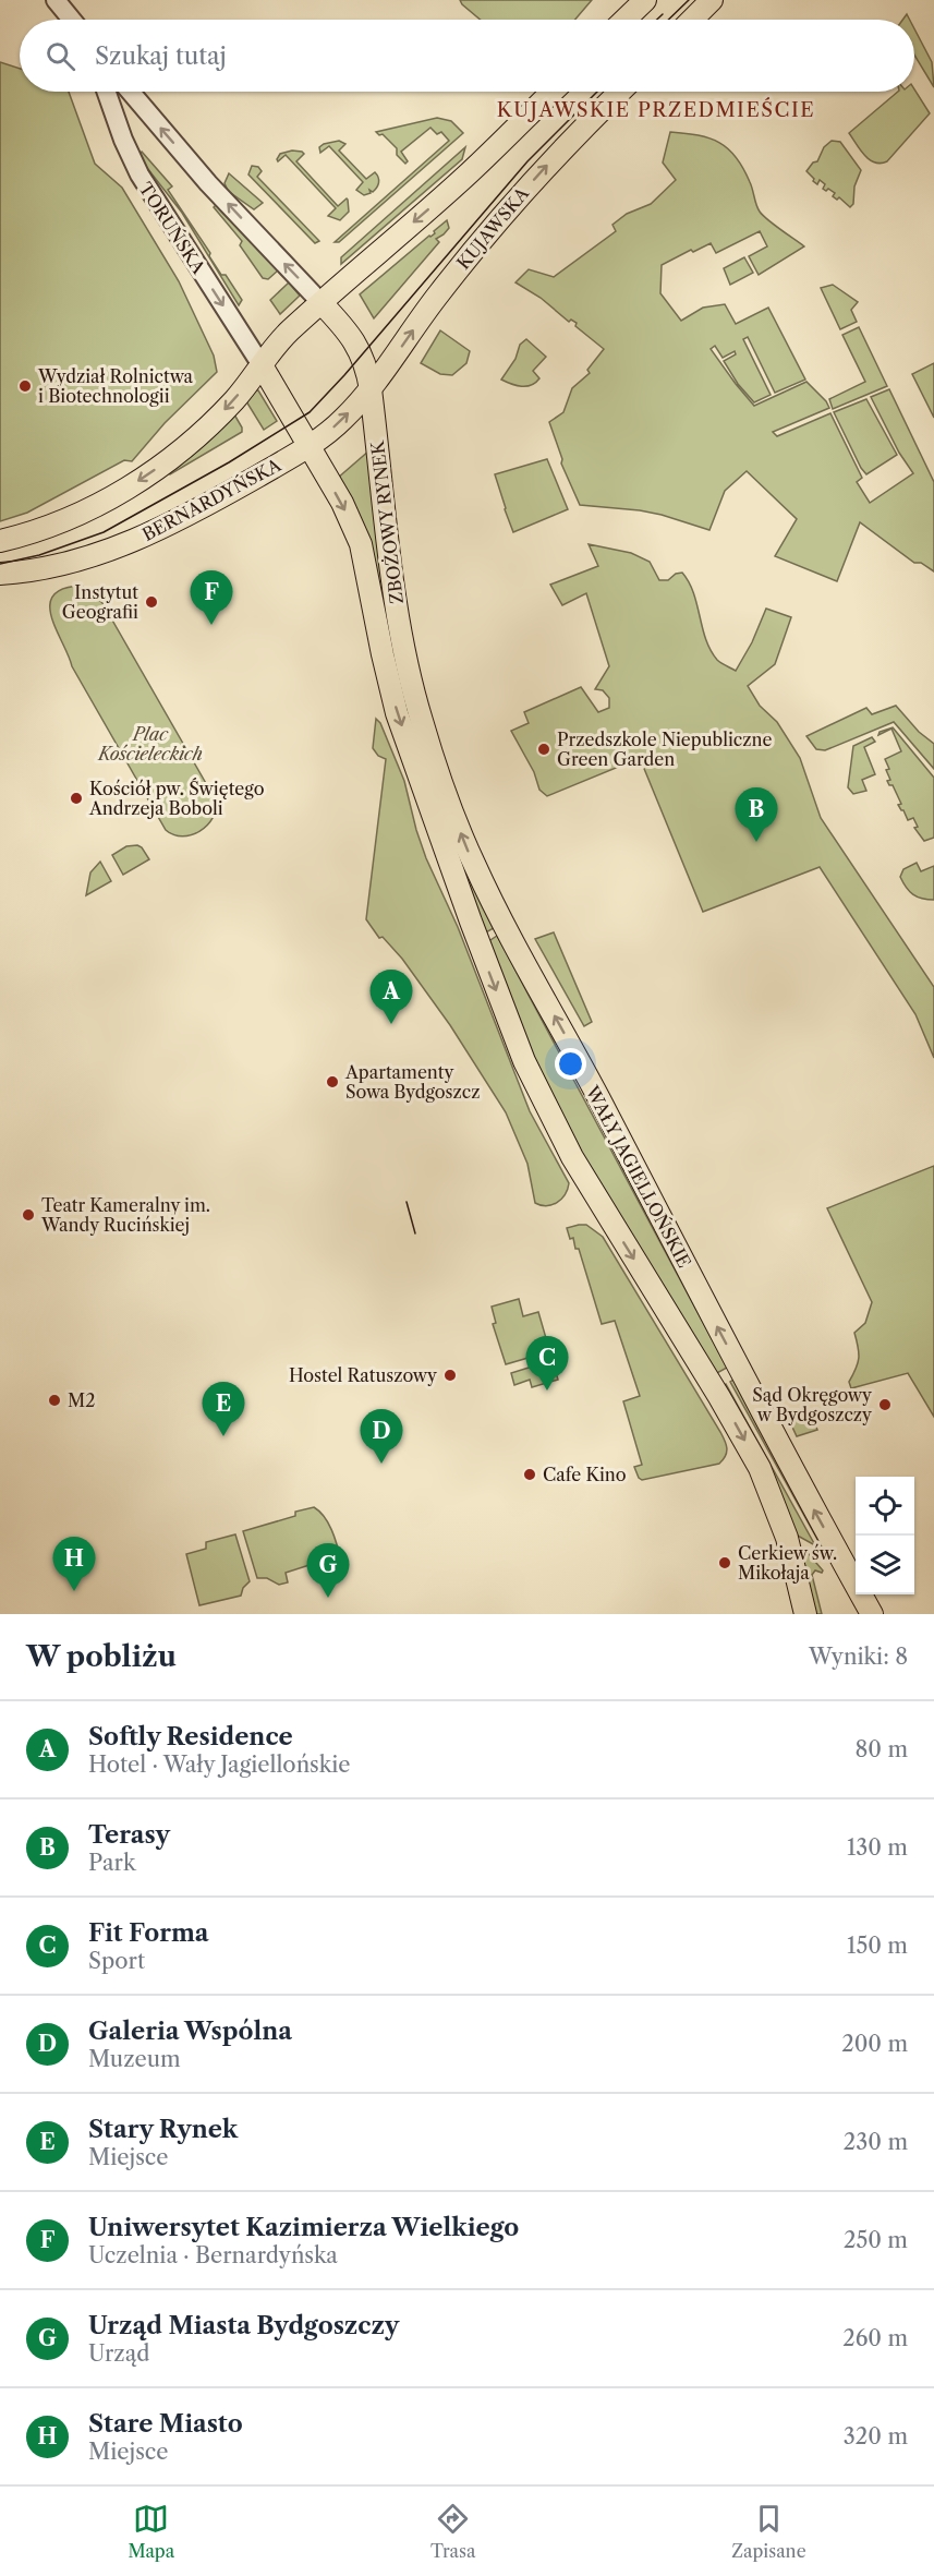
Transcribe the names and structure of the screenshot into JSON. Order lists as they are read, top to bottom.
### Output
{
  "streets": {
    "main road": [
      "KUJAWSKA",
      "BERNARDYŃSKA",
      "ZBOŻOWY RYNEK",
      "WAŁY JAGIELLOŃSKIE"
    ],
    "street": ["TORUŃSKA"]
  },
  "crossings": [
    ["TORUŃSKA", "ZBOŻOWY RYNEK"],
    ["KUJAWSKA", "BERNARDYŃSKA"],
    ["KUJAWSKA", "ZBOŻOWY RYNEK"],
    ["BERNARDYŃSKA", "ZBOŻOWY RYNEK"],
    ["ZBOŻOWY RYNEK", "WAŁY JAGIELLOŃSKIE"]
  ],
  "one_way": ["ZBOŻOWY RYNEK", "WAŁY JAGIELLOŃSKIE"],
  "districts": ["KUJAWSKIE PRZEDMIEŚCIE"],
  "parks": ["Plac Kościeleckich"],
  "places": [
    "Wydział Rolnictwa i Biotechnologii",
    "Instytut Geografii",
    "Przedszkole Niepubliczne Green Garden",
    "Kościół pw. Świętego Andrzeja Boboli",
    "Apartamenty Sowa Bydgoszcz",
    "Teatr Kameralny im. Wandy Rucińskiej",
    "Hostel Ratuszowy",
    "M2",
    "Sąd Okręgowy w Bydgoszczy",
    "Cafe Kino",
    "Cerkiew św. Mikołaja"
  ],
  "page": {
    "search": "Szukaj tutaj",
    "pins": [
      "F",
      "B",
      "A",
      "C",
      "E",
      "D",
      "H",
      "G"
    ],
    "heading": ["W pobliżu", "Wyniki: 8"],
    "list": [
      {
        "mark": "A",
        "name": "Softly Residence",
        "note": "Hotel · Wały Jagiellońskie",
        "value": "80 m"
      },
      {
        "mark": "B",
        "name": "Terasy",
        "note": "Park",
        "value": "130 m"
      },
      {
        "mark": "C",
        "name": "Fit Forma",
        "note": "Sport",
        "value": "150 m"
      },
      {
        "mark": "D",
        "name": "Galeria Wspólna",
        "note": "Muzeum",
        "value": "200 m"
      },
      {
        "mark": "E",
        "name": "Stary Rynek",
        "note": "Miejsce",
        "value": "230 m"
      },
      {
        "mark": "F",
        "name": "Uniwersytet Kazimierza Wielkiego",
        "note": "Uczelnia · Bernardyńska",
        "value": "250 m"
      },
      {
        "mark": "G",
        "name": "Urząd Miasta Bydgoszczy",
        "note": "Urząd",
        "value": "260 m"
      },
      {
        "mark": "H",
        "name": "Stare Miasto",
        "note": "Miejsce",
        "value": "320 m"
      }
    ],
    "nav": ["Mapa", "Trasa", "Zapisane"]
  }
}
